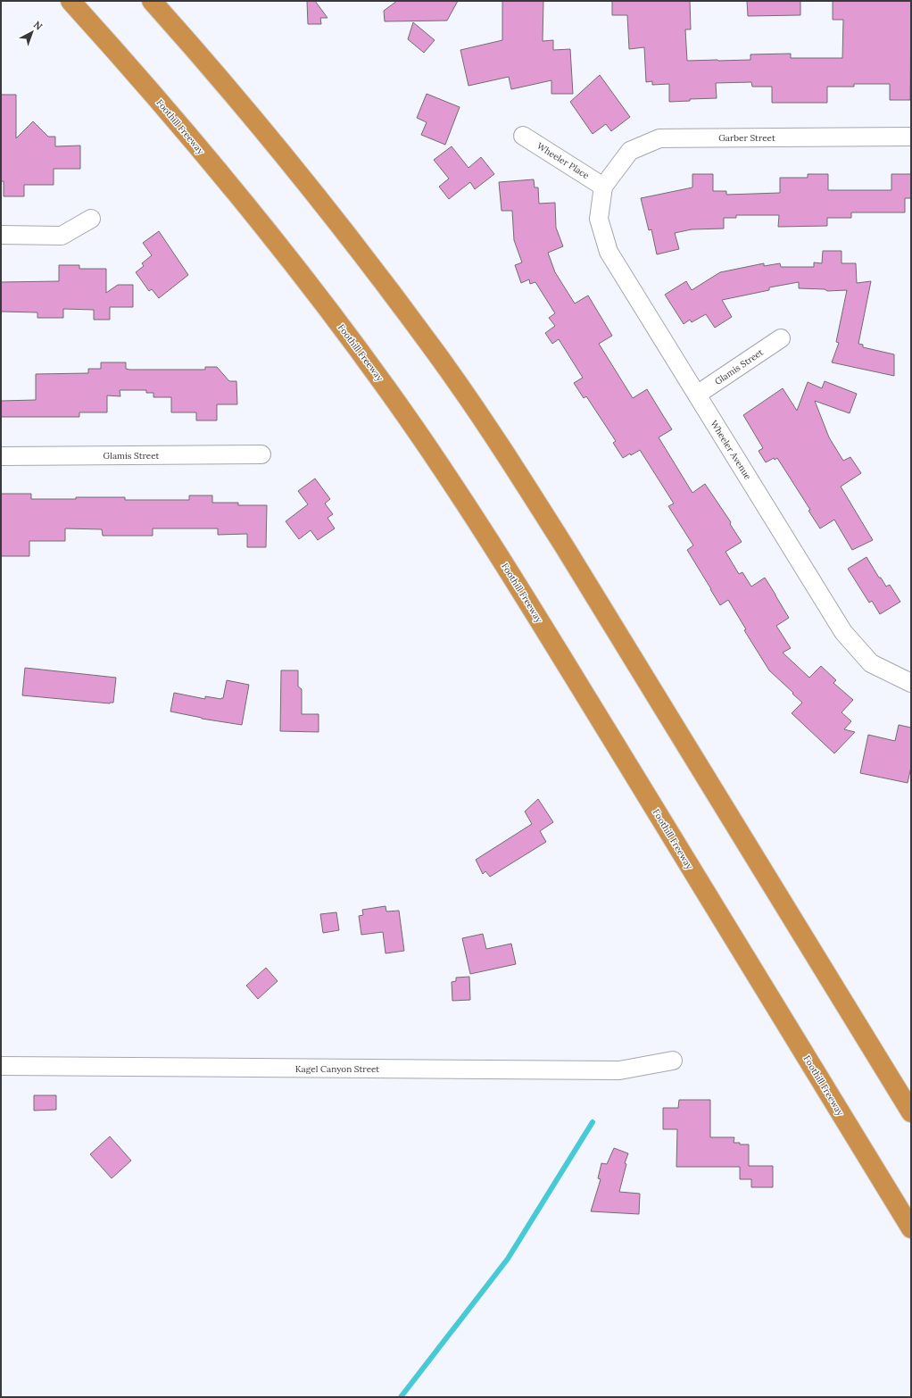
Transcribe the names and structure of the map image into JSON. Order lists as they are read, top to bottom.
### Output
{
  "streets": {
    "highway": ["Foothill Freeway"],
    "street": [
      "Garber Street",
      "Wheeler Place",
      "Glamis Street",
      "Wheeler Avenue",
      "Kagel Canyon Street"
    ]
  },
  "crossings": [
    ["Garber Street", "Wheeler Place"],
    ["Garber Street", "Wheeler Avenue"],
    ["Wheeler Place", "Wheeler Avenue"],
    ["Glamis Street", "Wheeler Avenue"]
  ],
  "north": "top right"
}
